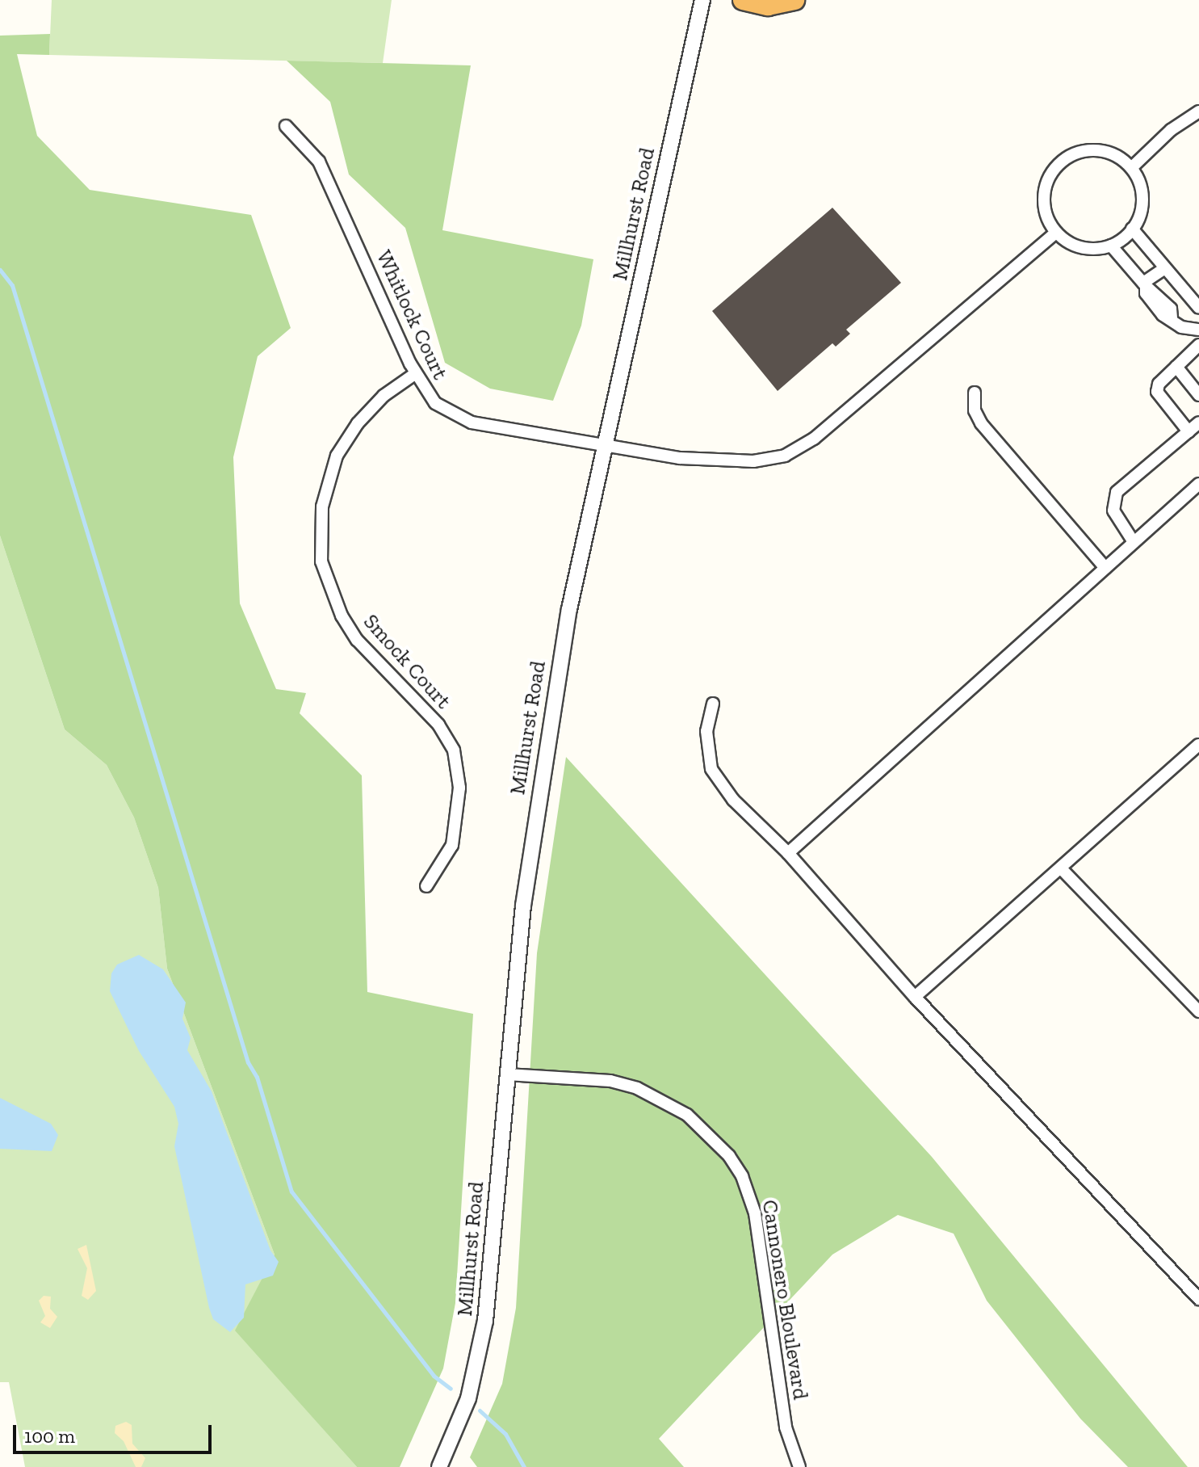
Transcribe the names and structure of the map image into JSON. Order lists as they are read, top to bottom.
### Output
{
  "streets": {
    "street": [
      "Millhurst Road",
      "Whitlock Court",
      "Smock Court",
      "Cannonero Bloulevard"
    ]
  },
  "crossings": [
    ["Millhurst Road", "Whitlock Court"],
    ["Millhurst Road", "Cannonero Bloulevard"],
    ["Whitlock Court", "Smock Court"]
  ],
  "scale_bar": "100 m"
}
